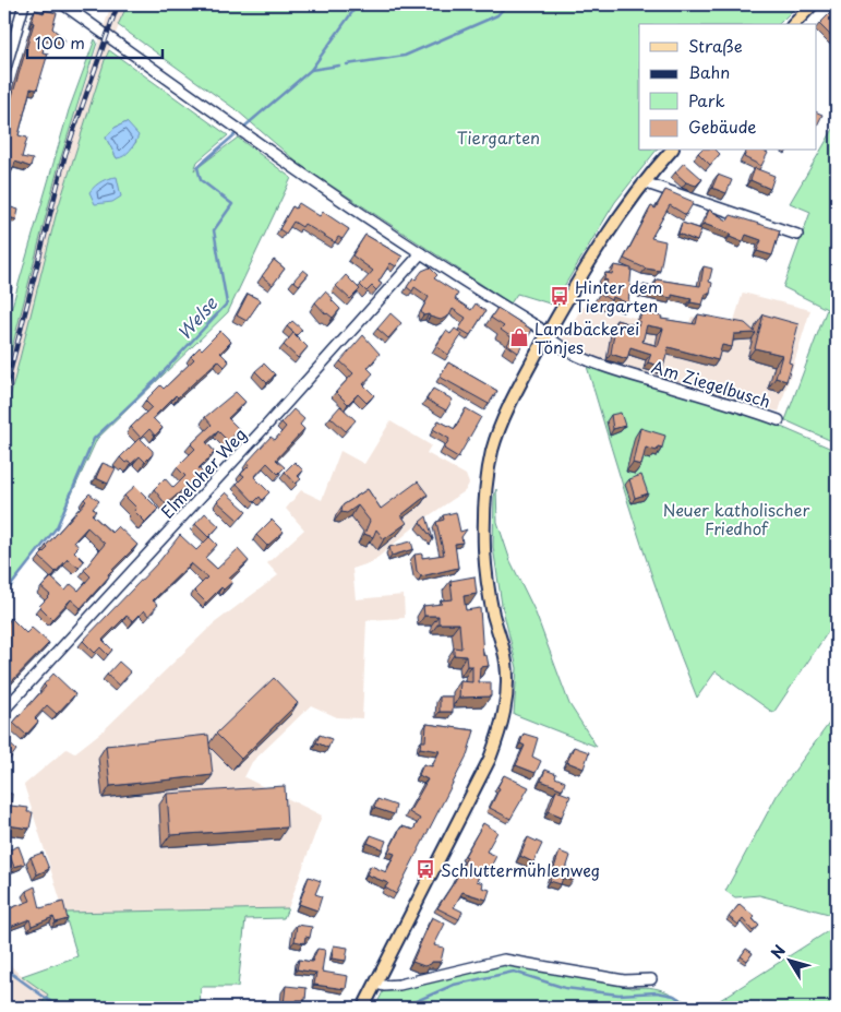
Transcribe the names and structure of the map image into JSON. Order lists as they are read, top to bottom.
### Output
{
  "streets": {
    "street": ["Am Ziegelbusch", "Elmeloher Weg"]
  },
  "water": ["Welse"],
  "parks": ["Tiergarten", "Neuer katholischer Friedhof"],
  "places": {
    "bus stop": ["Hinter dem Tiergarten", "Schluttermühlenweg"],
    "shop": ["Landbäckerei Tönjes"]
  },
  "legend": [
    "Straße",
    "Bahn",
    "Park",
    "Gebäude"
  ],
  "scale_bar": "100 m",
  "north": "top left"
}
